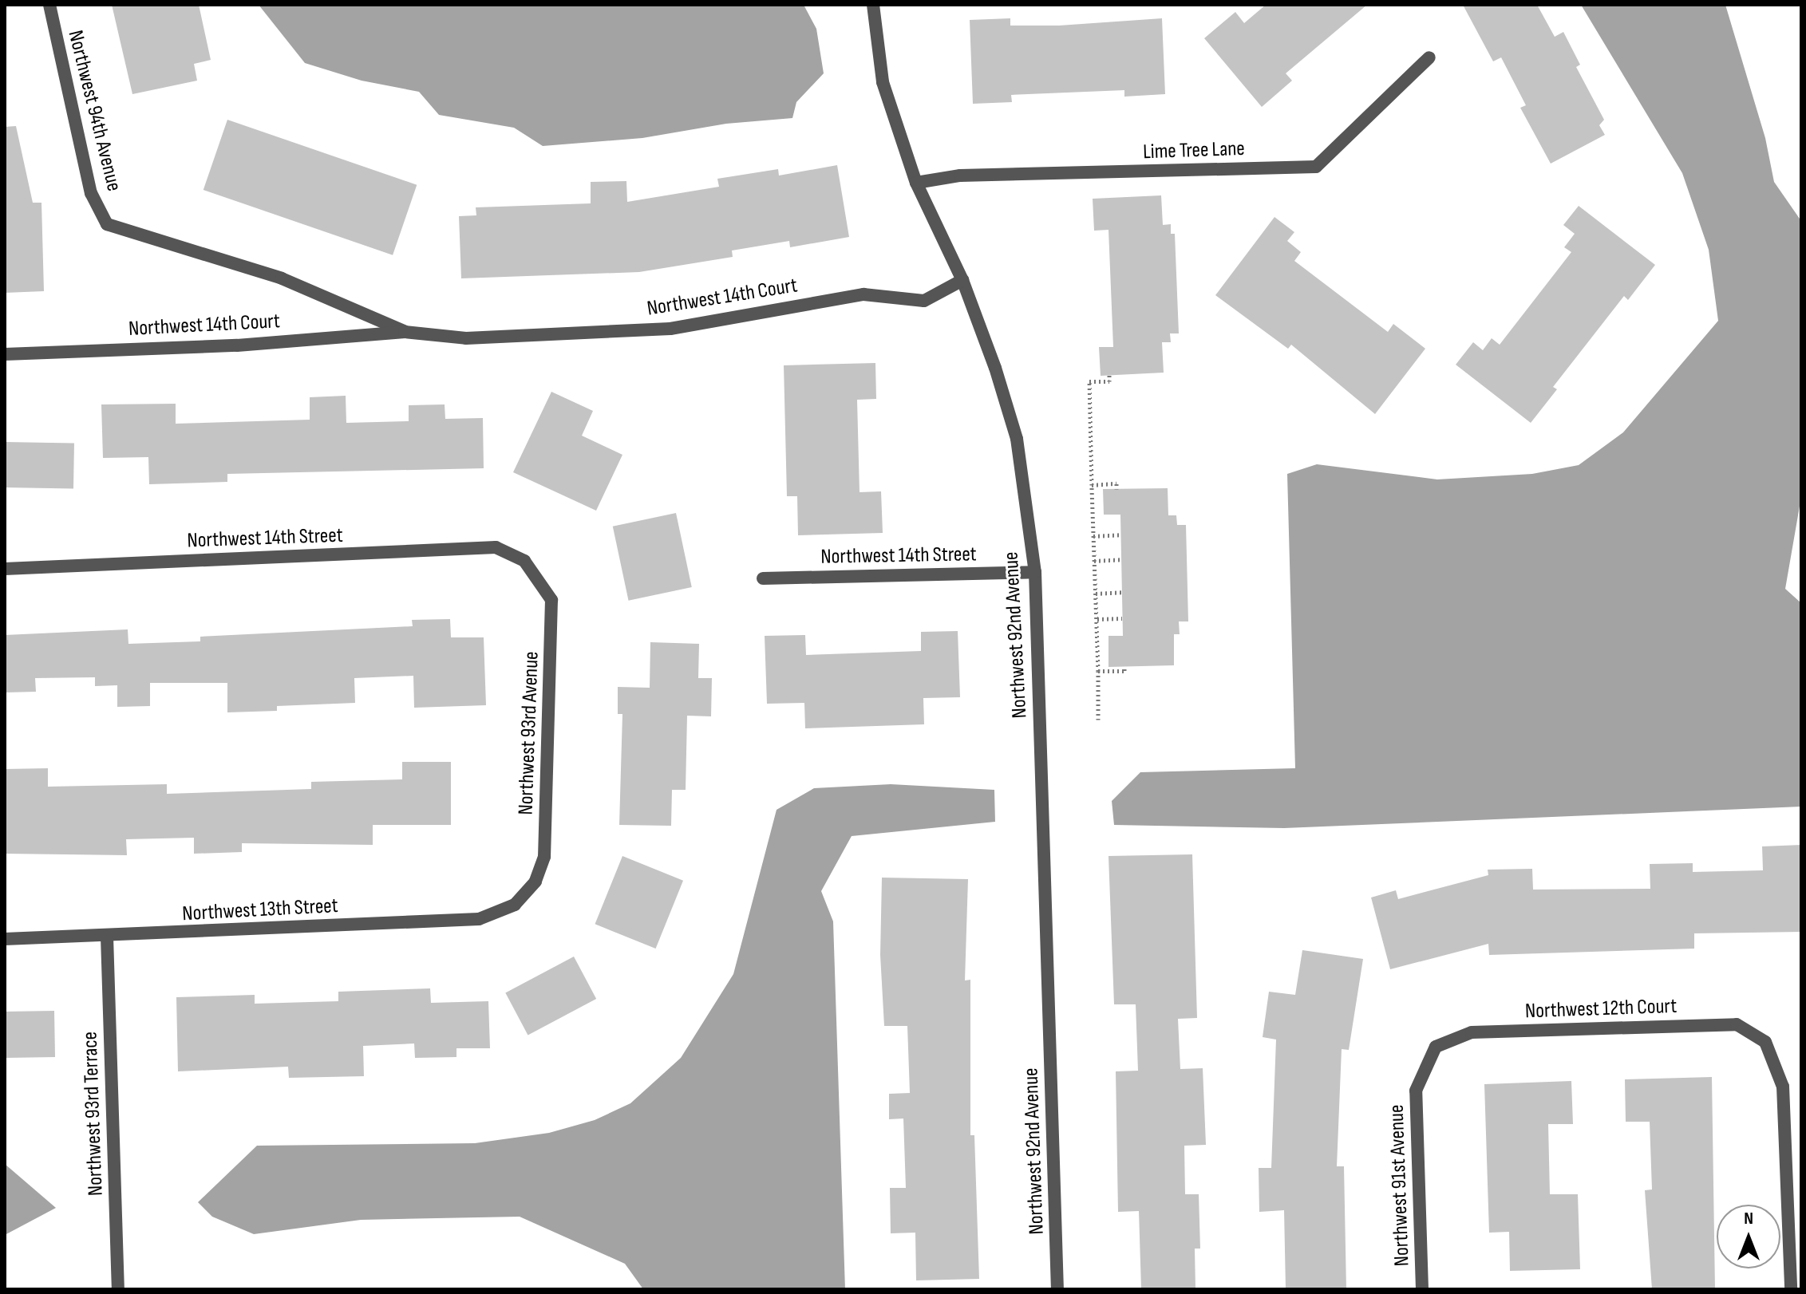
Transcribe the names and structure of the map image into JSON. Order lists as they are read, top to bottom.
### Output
{
  "streets": {
    "street": [
      "Northwest 94th Avenue",
      "Lime Tree Lane",
      "Northwest 14th Court",
      "Northwest 14th Street",
      "Northwest 92nd Avenue",
      "Northwest 93rd Avenue",
      "Northwest 13th Street",
      "Northwest 12th Court",
      "Northwest 93rd Terrace",
      "Northwest 91st Avenue"
    ]
  },
  "crossings": [
    ["Northwest 94th Avenue", "Northwest 14th Court"],
    ["Lime Tree Lane", "Northwest 92nd Avenue"],
    ["Northwest 14th Court", "Northwest 92nd Avenue"],
    ["Northwest 14th Street", "Northwest 92nd Avenue"],
    ["Northwest 14th Street", "Northwest 93rd Avenue"],
    ["Northwest 93rd Avenue", "Northwest 13th Street"],
    ["Northwest 13th Street", "Northwest 93rd Terrace"],
    ["Northwest 12th Court", "Northwest 91st Avenue"]
  ],
  "north": "top"
}
